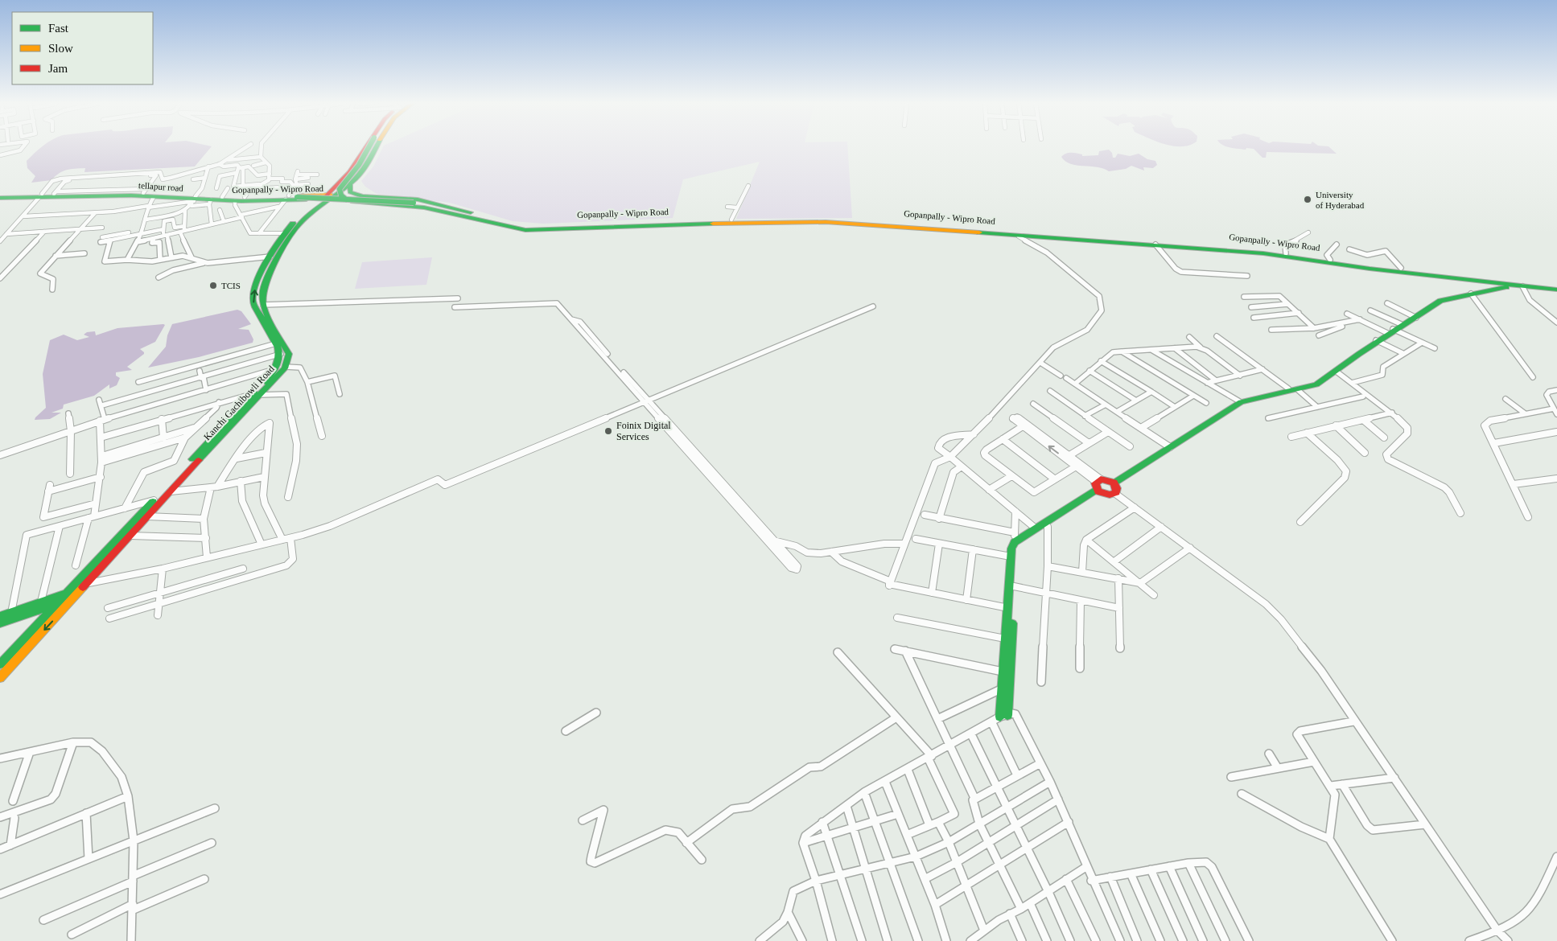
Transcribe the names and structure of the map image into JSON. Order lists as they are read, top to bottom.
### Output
{
  "streets": {
    "main road": ["tellapur road", "Gopanpally - Wipro Road", "Kanchi Gachibowli Road"]
  },
  "crossings": [
    ["tellapur road", "Gopanpally - Wipro Road"]
  ],
  "places": ["University of Hyderabad", "TCIS", "Foinix Digital Services"],
  "legend": ["Fast", "Slow", "Jam"]
}
